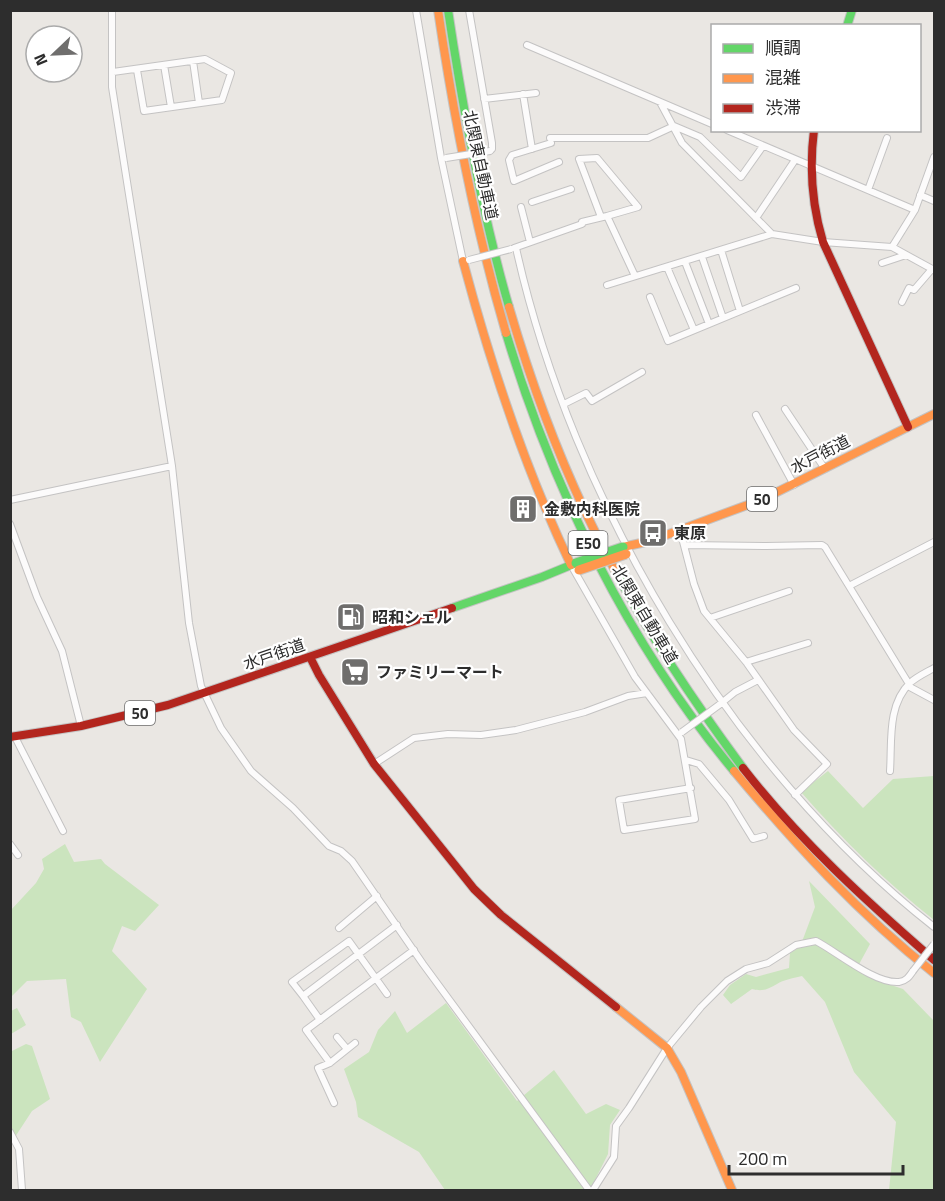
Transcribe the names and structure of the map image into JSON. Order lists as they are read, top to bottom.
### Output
{
  "streets": {
    "main road": [
      "北関東自動車道",
      "水戸街道",
      "50",
      "E50"
    ]
  },
  "places": {
    "building": ["金敷内科医院"],
    "bus stop": ["東原"],
    "fuel station": ["昭和シェル"],
    "supermarket": ["ファミリーマート"]
  },
  "legend": ["順調", "混雑", "渋滞"],
  "scale_bar": "200 m",
  "north": "bottom left"
}
